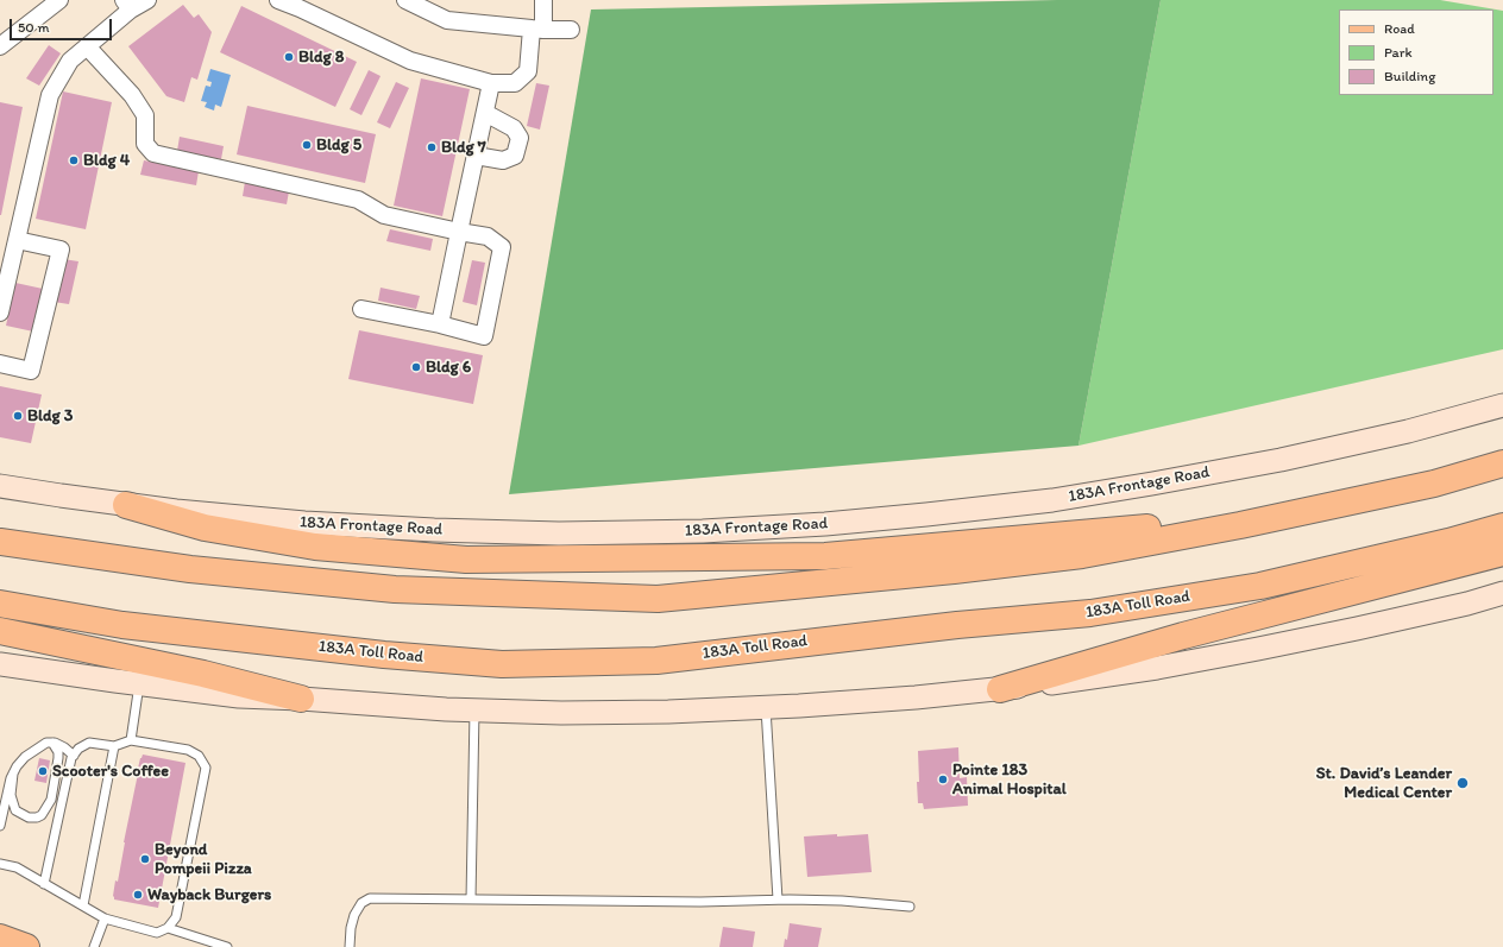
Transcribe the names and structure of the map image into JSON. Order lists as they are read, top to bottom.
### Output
{
  "streets": {
    "main road": ["183A Frontage Road", "183A Toll Road"]
  },
  "places": [
    "Bldg 8",
    "Bldg 5",
    "Bldg 7",
    "Bldg 4",
    "Bldg 6",
    "Bldg 3",
    "Scooter's Coffee",
    "Pointe 183 Animal Hospital",
    "St. David’s Leander Medical Center",
    "Beyond Pompeii Pizza",
    "Wayback Burgers"
  ],
  "legend": ["Road", "Park", "Building"],
  "scale_bar": "50 m"
}
